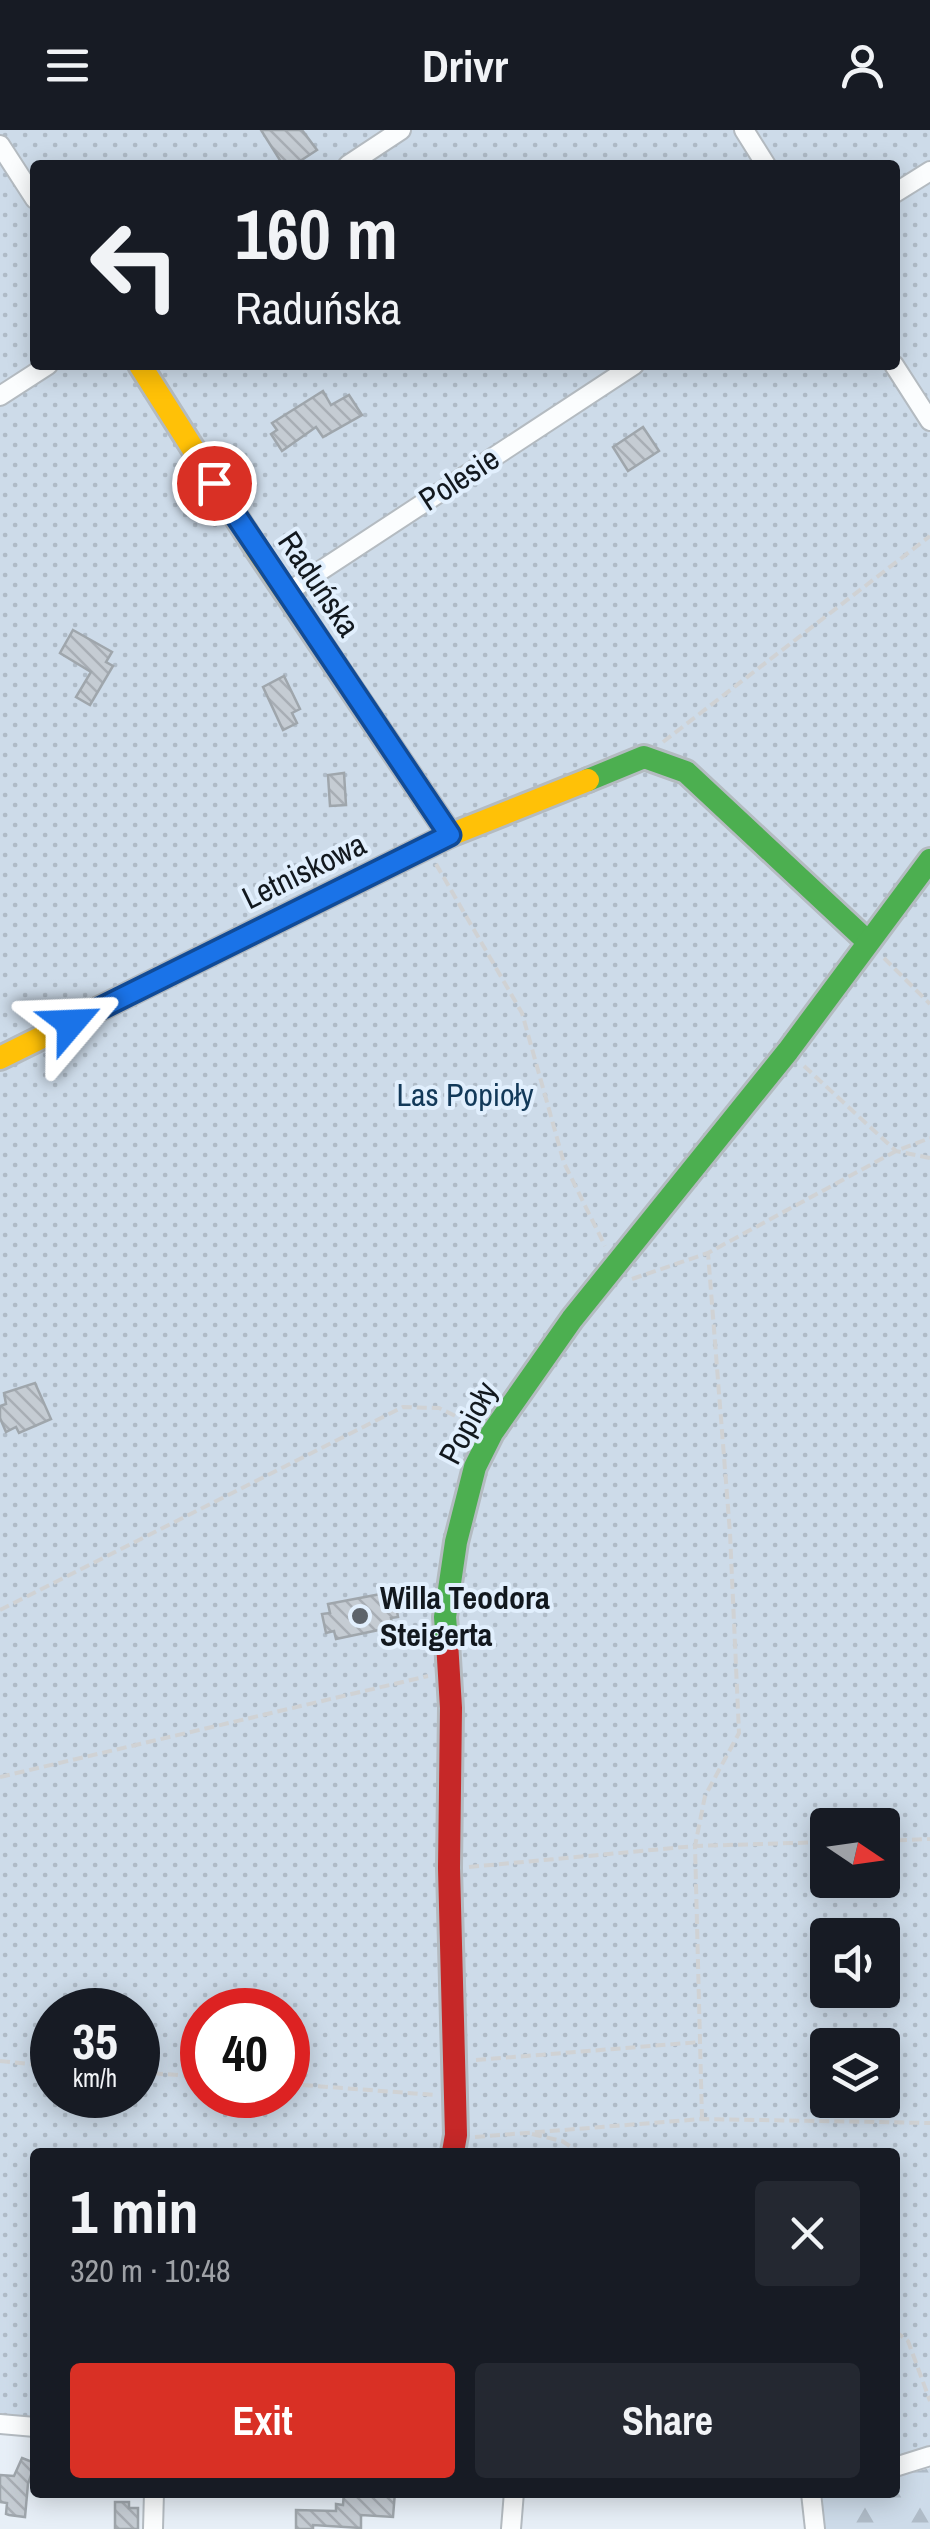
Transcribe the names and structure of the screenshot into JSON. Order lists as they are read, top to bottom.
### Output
{
  "streets": {
    "street": [
      "Polesie",
      "Raduńska",
      "Letniskowa",
      "Popioły"
    ]
  },
  "crossings": [
    ["Polesie", "Raduńska"],
    ["Raduńska", "Letniskowa"]
  ],
  "parks": ["Las Popioły"],
  "places": ["Willa Teodora Steigerta"],
  "north": "right",
  "page": {
    "header": "Drivr",
    "turn": ["160 m", "Raduńska"],
    "speed": "35 km/h",
    "limit": "40",
    "heading": ["1 min", "320 m · 10:48"],
    "buttons": ["Exit", "Share"]
  }
}
